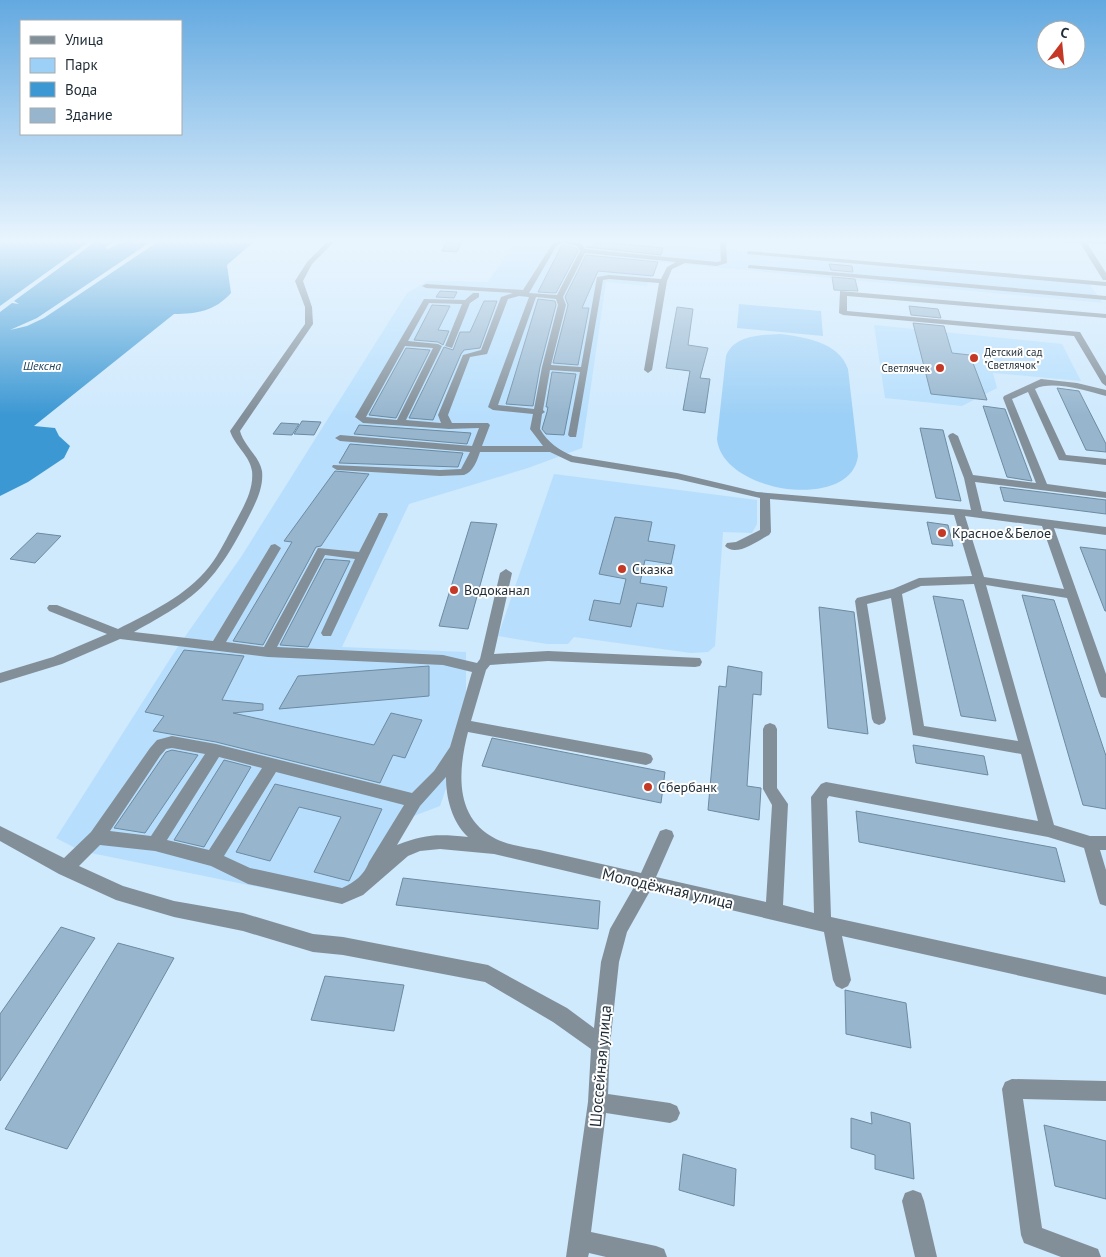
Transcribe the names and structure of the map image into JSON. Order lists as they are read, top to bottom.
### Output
{
  "streets": {
    "street": ["Молодёжная улица", "Шоссейная улица"]
  },
  "crossings": [
    ["Молодёжная улица", "Шоссейная улица"]
  ],
  "water": ["Шексна"],
  "places": [
    "Детский сад \"Светлячок\"",
    "Светлячек",
    "Красное&Белое",
    "Сказка",
    "Водоканал",
    "Сбербанк"
  ],
  "legend": [
    "Улица",
    "Парк",
    "Вода",
    "Здание"
  ],
  "north": "top"
}
